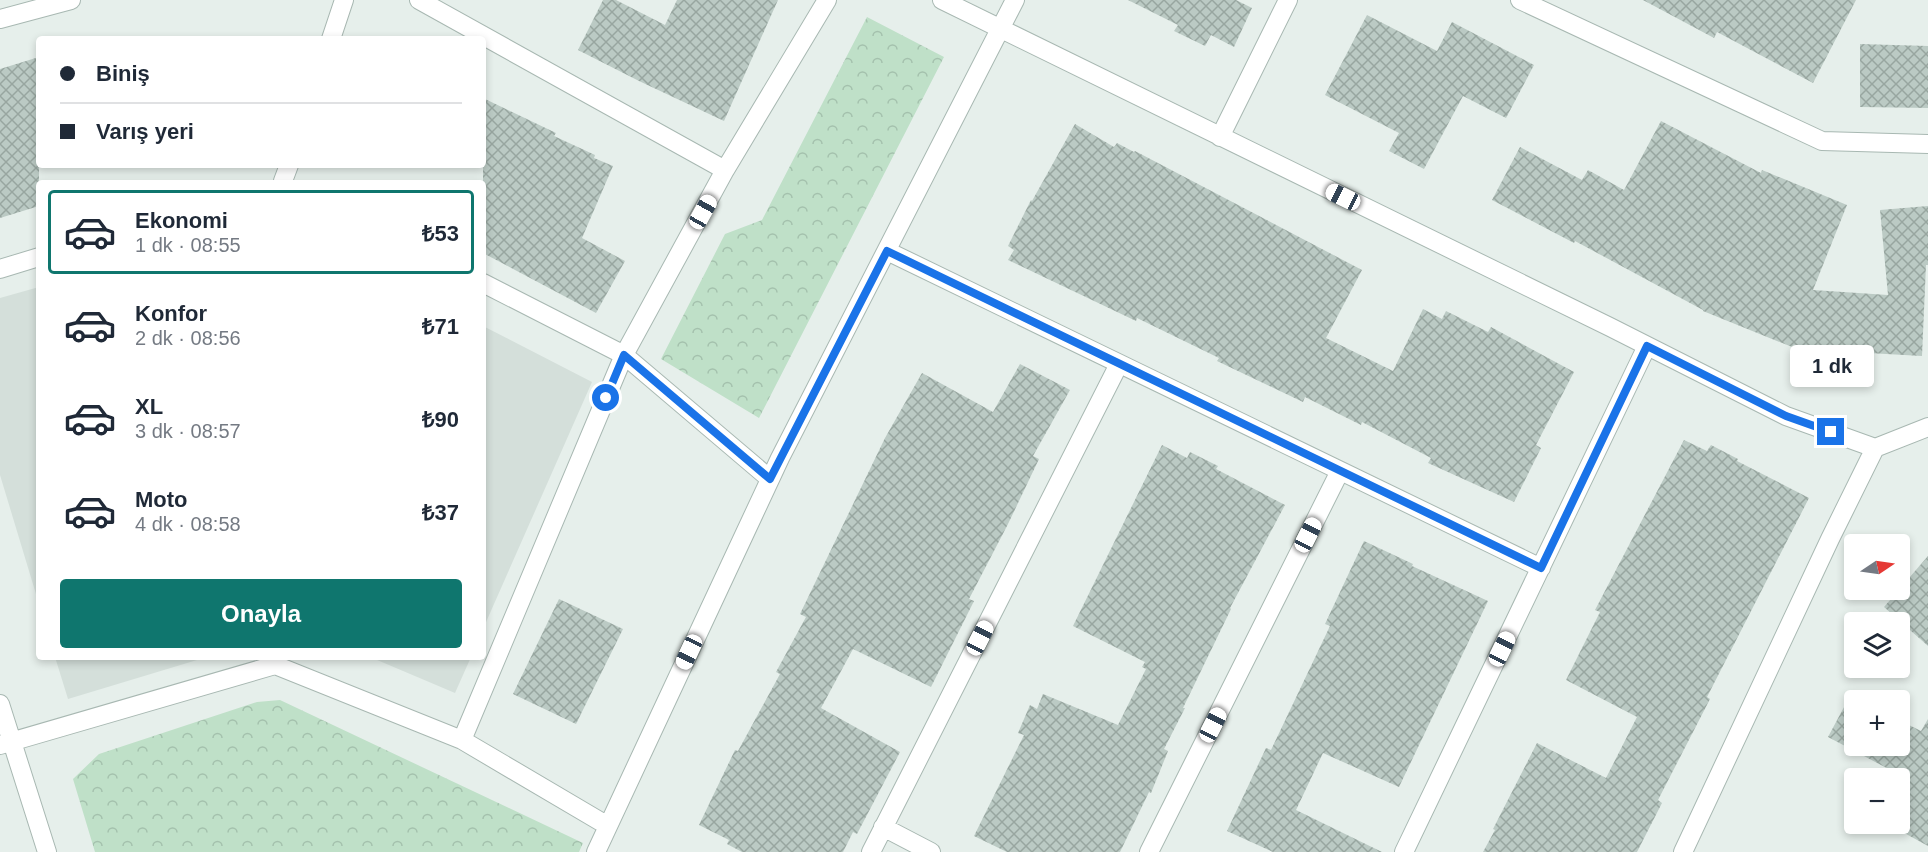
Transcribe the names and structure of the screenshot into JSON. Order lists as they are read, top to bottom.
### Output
{
  "north": "right",
  "page": {
    "banner": ["Biniş", "Varış yeri"],
    "list": [
      {
        "name": "Ekonomi",
        "note": "1 dk · 08:55",
        "value": "₺53"
      },
      {
        "name": "Konfor",
        "note": "2 dk · 08:56",
        "value": "₺71"
      },
      {
        "name": "XL",
        "note": "3 dk · 08:57",
        "value": "₺90"
      },
      {
        "name": "Moto",
        "note": "4 dk · 08:58",
        "value": "₺37"
      }
    ],
    "bubble": "1 dk",
    "map_buttons": ["+", "−"],
    "buttons": "Onayla"
  }
}
